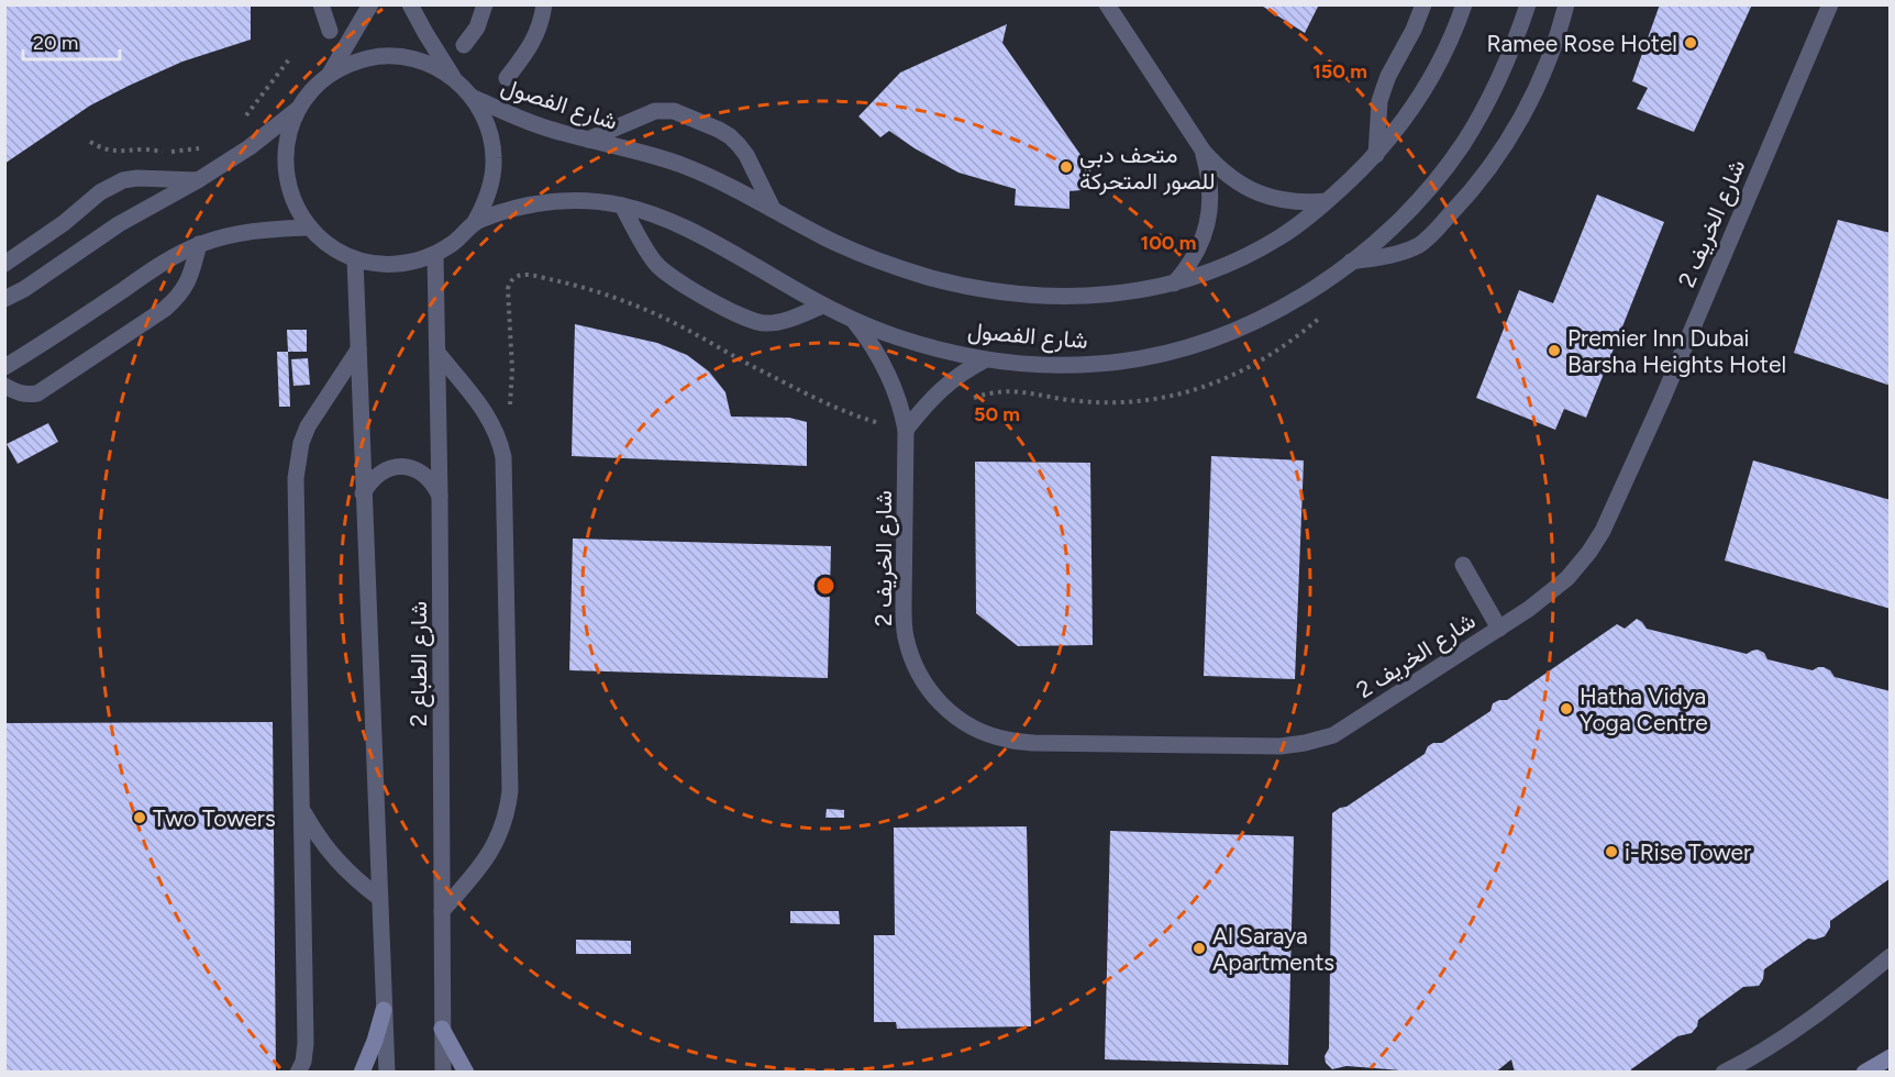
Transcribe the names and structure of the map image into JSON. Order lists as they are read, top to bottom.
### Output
{
  "streets": {
    "street": ["شارع الفصول", "شارع الخريف 2", "شارع الطباع 2"]
  },
  "crossings": [
    ["شارع الفصول", "شارع الخريف 2"],
    ["شارع الفصول", "شارع الطباع 2"]
  ],
  "places": [
    "Ramee Rose Hotel",
    "متحف دبي للصور المتحركة",
    "Premier Inn Dubai Barsha Heights Hotel",
    "Hatha Vidya Yoga Centre",
    "Two Towers",
    "i-Rise Tower",
    "Al Saraya Apartments"
  ],
  "scale_bar": "20 m",
  "rings": ["150 m", "100 m", "50 m"]
}
